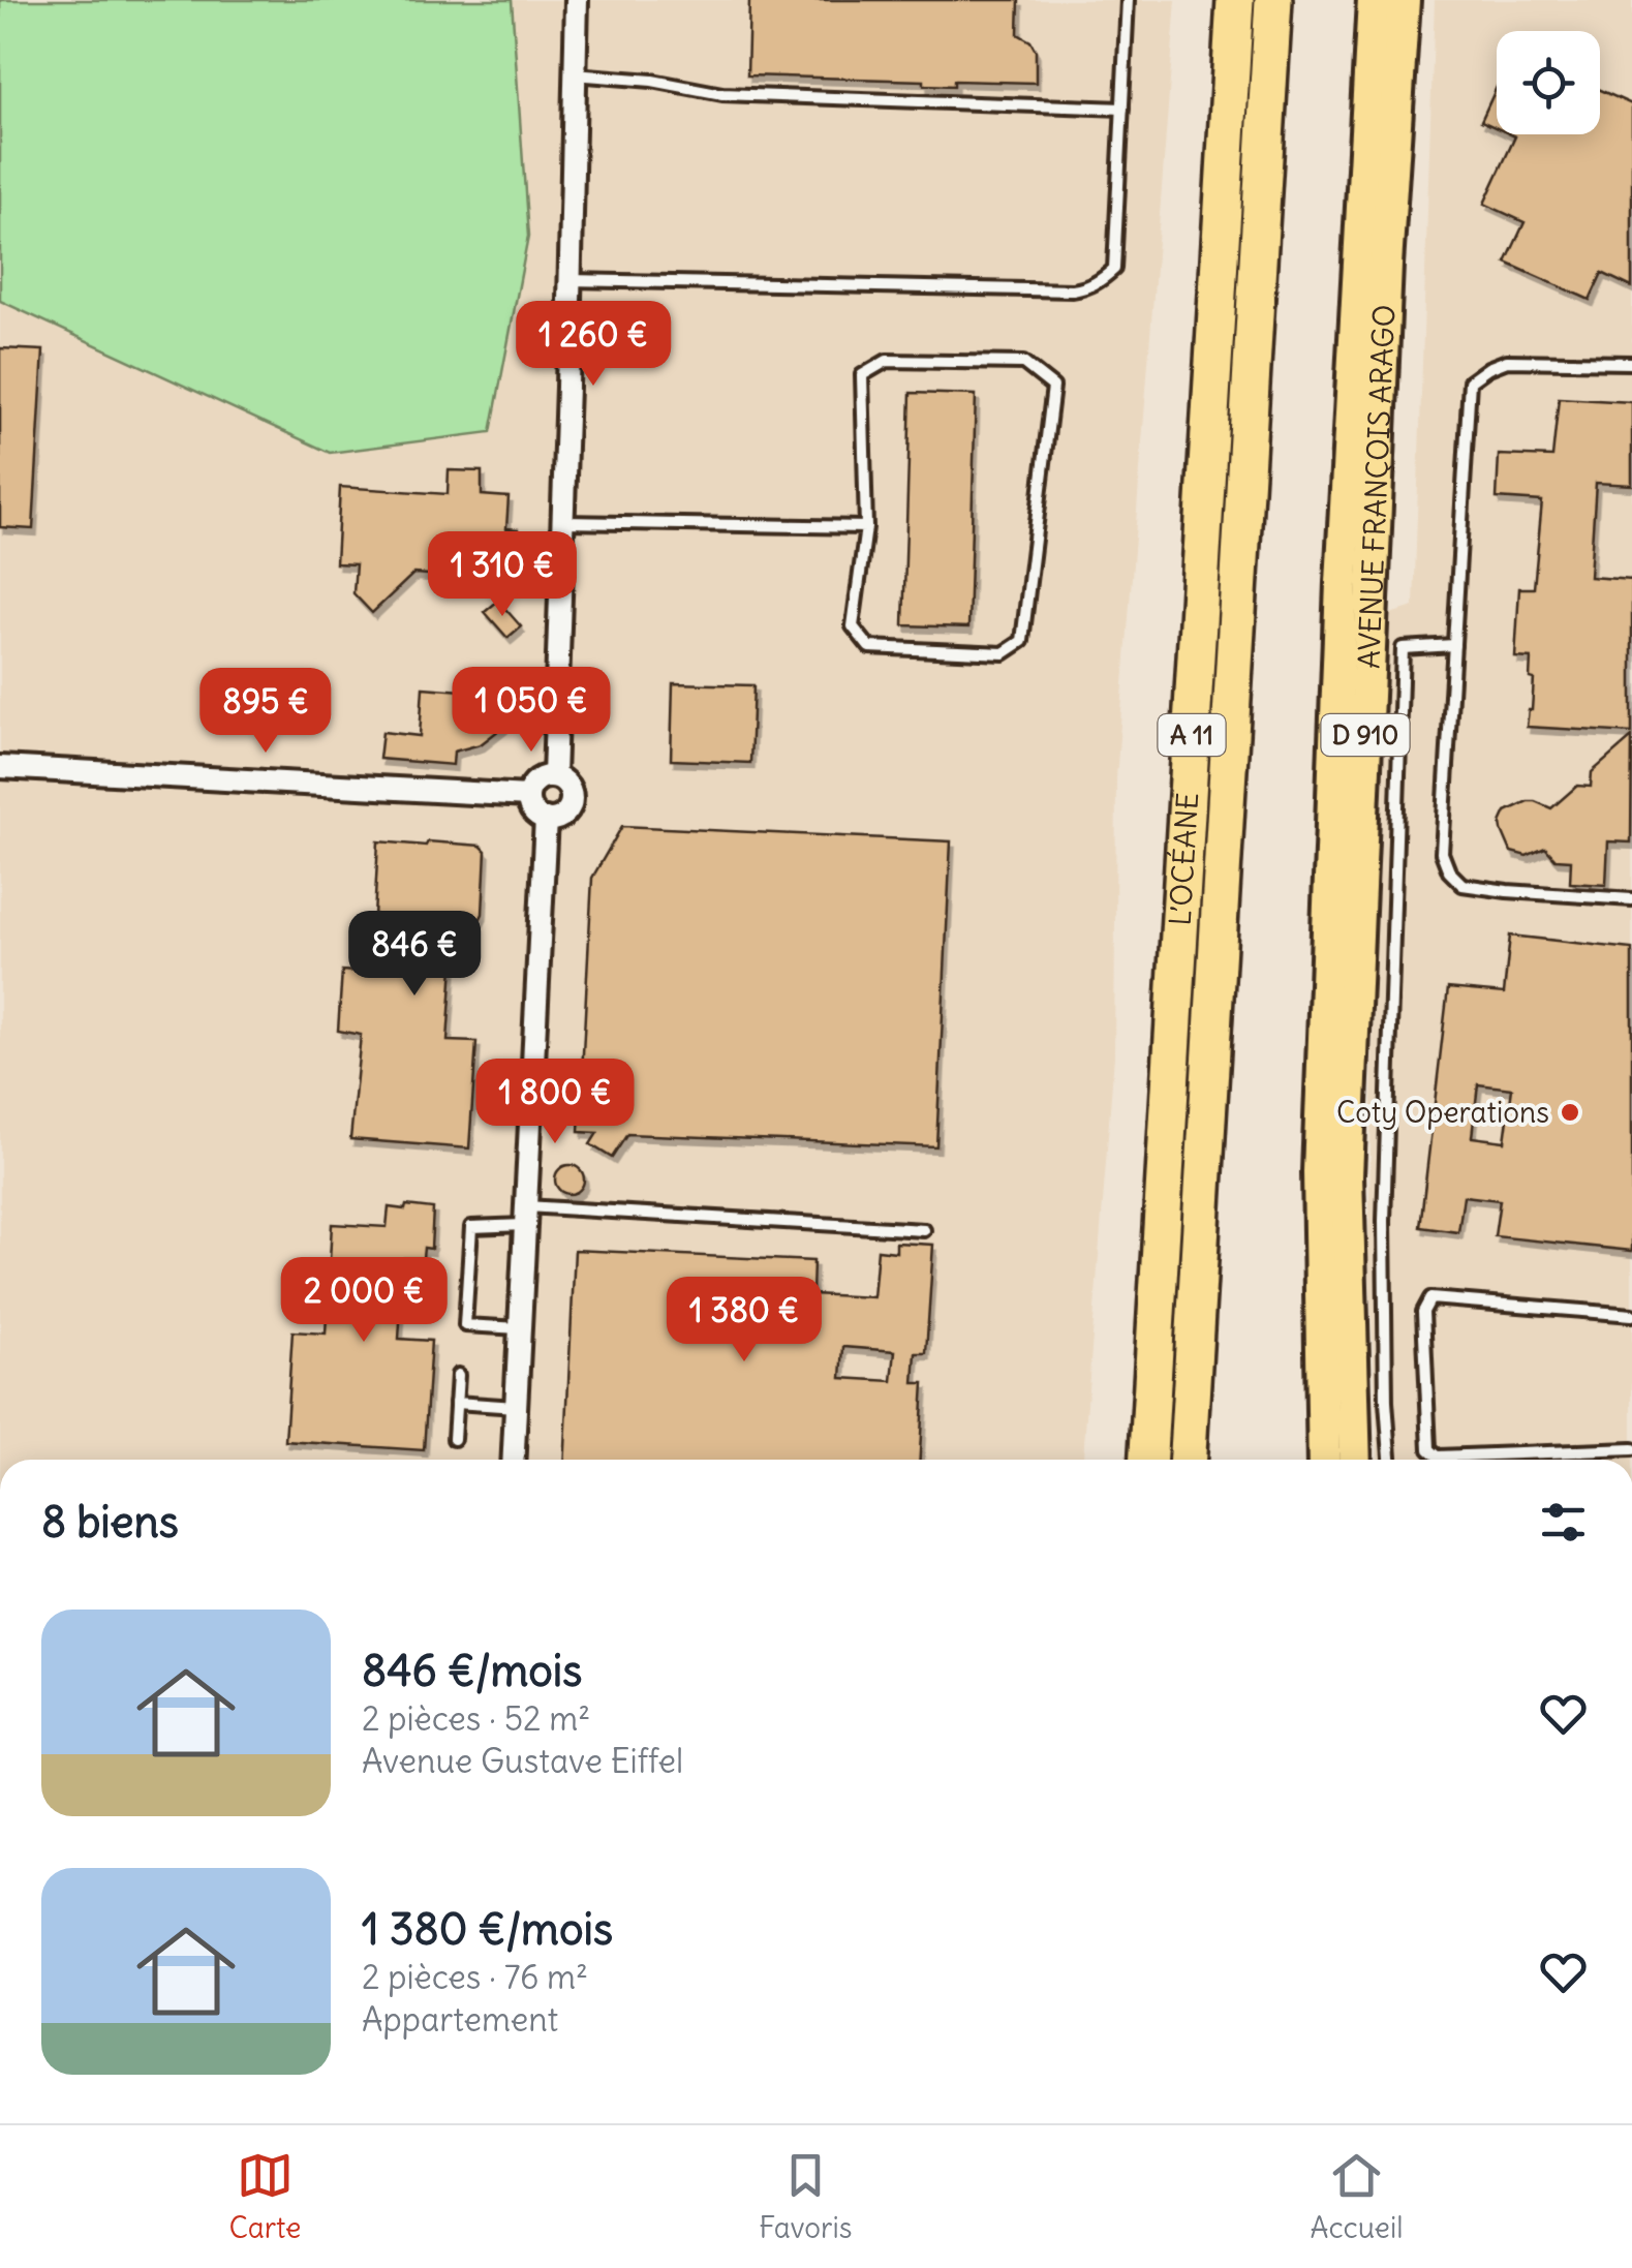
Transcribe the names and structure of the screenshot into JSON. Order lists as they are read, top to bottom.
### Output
{
  "streets": {
    "highway": ["A 11", "L’OCÉANE"],
    "main road": ["AVENUE FRANÇOIS ARAGO", "D 910"]
  },
  "places": ["Coty Operations"],
  "page": {
    "price": [
      "1 260 €",
      "1 310 €",
      "1 050 €",
      "895 €",
      "846 €",
      "1 800 €",
      "2 000 €",
      "1 380 €"
    ],
    "heading": "8 biens",
    "list": [
      {
        "name": "846 €/mois",
        "note": "2 pièces · 52 m² · Avenue Gustave Eiffel"
      },
      {
        "name": "1 380 €/mois",
        "note": "2 pièces · 76 m² · Appartement"
      }
    ],
    "tabs": ["Carte", "Favoris", "Accueil"]
  }
}
